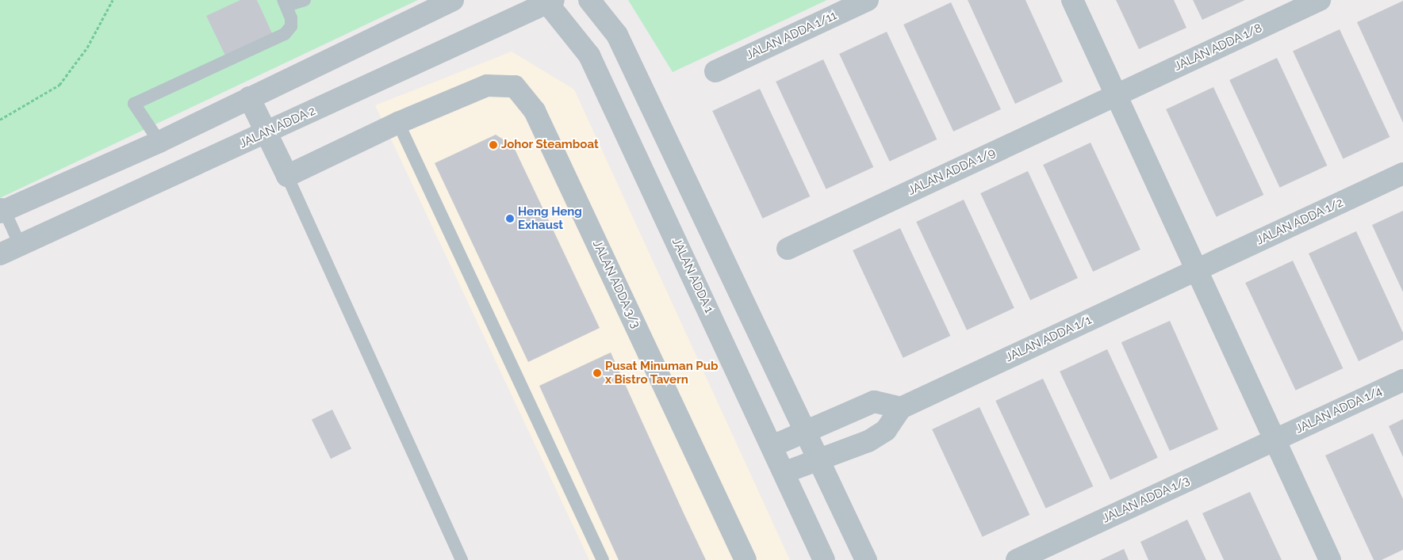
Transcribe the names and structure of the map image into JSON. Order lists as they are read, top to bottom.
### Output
{
  "streets": {
    "street": [
      "JALAN ADDA 1/11",
      "JALAN ADDA 1/8",
      "JALAN ADDA 2",
      "JALAN ADDA 1/9",
      "JALAN ADDA 1/2",
      "JALAN ADDA 1",
      "JALAN ADDA 3/3",
      "JALAN ADDA 1/1",
      "JALAN ADDA 1/4",
      "JALAN ADDA 1/3"
    ]
  },
  "crossings": [
    ["JALAN ADDA 1/8", "JALAN ADDA 1/9"],
    ["JALAN ADDA 2", "JALAN ADDA 1"],
    ["JALAN ADDA 1/2", "JALAN ADDA 1/1"],
    ["JALAN ADDA 1/4", "JALAN ADDA 1/3"]
  ],
  "places": ["Johor Steamboat", "Heng Heng Exhaust", "Pusat Minuman Pub x Bistro Tavern"]
}
